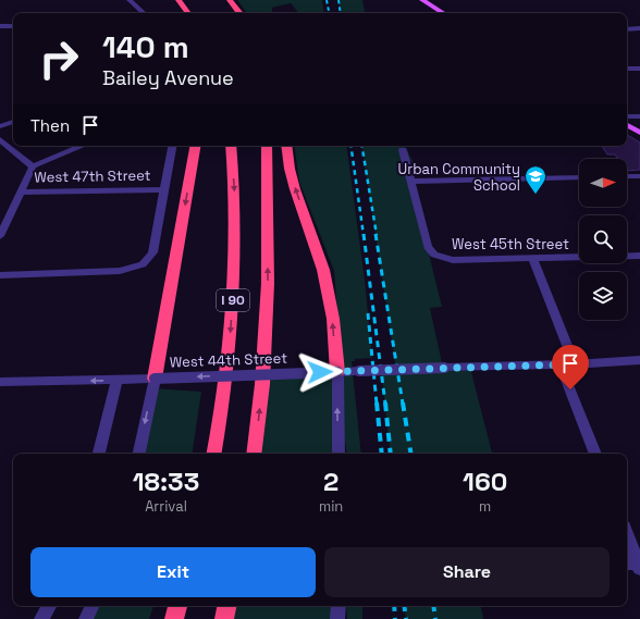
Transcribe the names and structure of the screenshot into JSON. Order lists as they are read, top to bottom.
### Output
{
  "streets": {
    "highway": ["I 90"],
    "street": ["West 47th Street", "West 45th Street", "West 44th Street"]
  },
  "one_way": ["West 44th Street"],
  "places": {
    "school or university": ["Urban Community School"]
  },
  "north": "right",
  "page": {
    "turn": ["140 m", "Bailey Avenue"],
    "then": "Then",
    "eta": [
      "18:33",
      "Arrival",
      "2",
      "min",
      "160",
      "m"
    ],
    "buttons": ["Exit", "Share"]
  }
}
